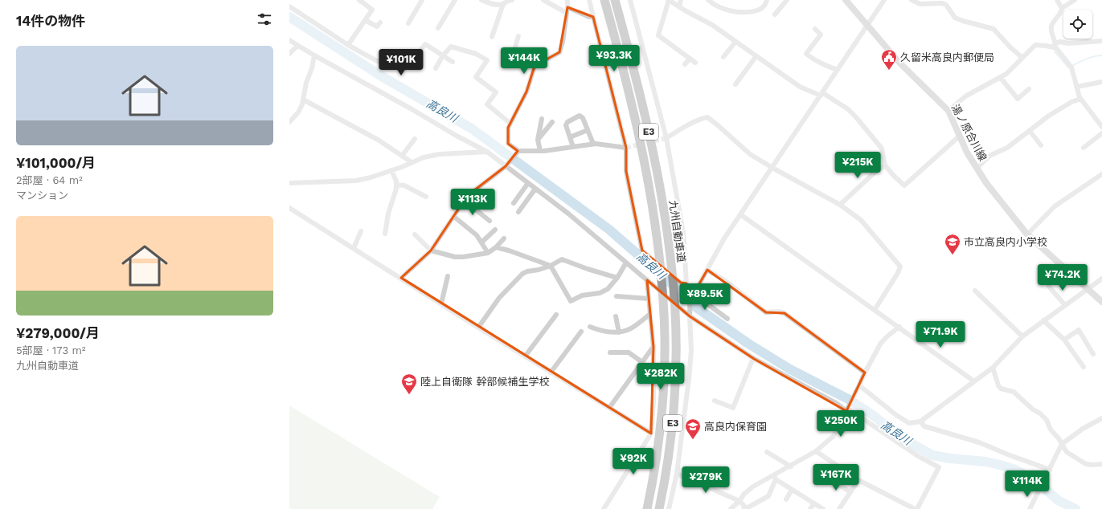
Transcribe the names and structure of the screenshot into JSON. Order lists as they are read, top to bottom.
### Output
{
  "streets": {
    "highway": ["E3", "九州自動車道"],
    "main road": ["湯ノ原合川線"]
  },
  "water": ["高良川"],
  "places": {
    "public building": ["久留米高良内郵便局"],
    "school or university": ["市立高良内小学校", "陸上自衛隊 幹部候補生学校", "高良内保育園"]
  },
  "page": {
    "heading": "14件の物件",
    "list": [
      {
        "name": "¥101,000/月",
        "note": "2部屋 · 64 m² · マンション"
      },
      {
        "name": "¥279,000/月",
        "note": "5部屋 · 173 m² · 九州自動車道"
      }
    ],
    "price": [
      "¥93.3K",
      "¥144K",
      "¥101K",
      "¥215K",
      "¥113K",
      "¥74.2K",
      "¥89.5K",
      "¥71.9K",
      "¥282K",
      "¥250K",
      "¥92K",
      "¥167K",
      "¥279K",
      "¥114K"
    ]
  }
}
